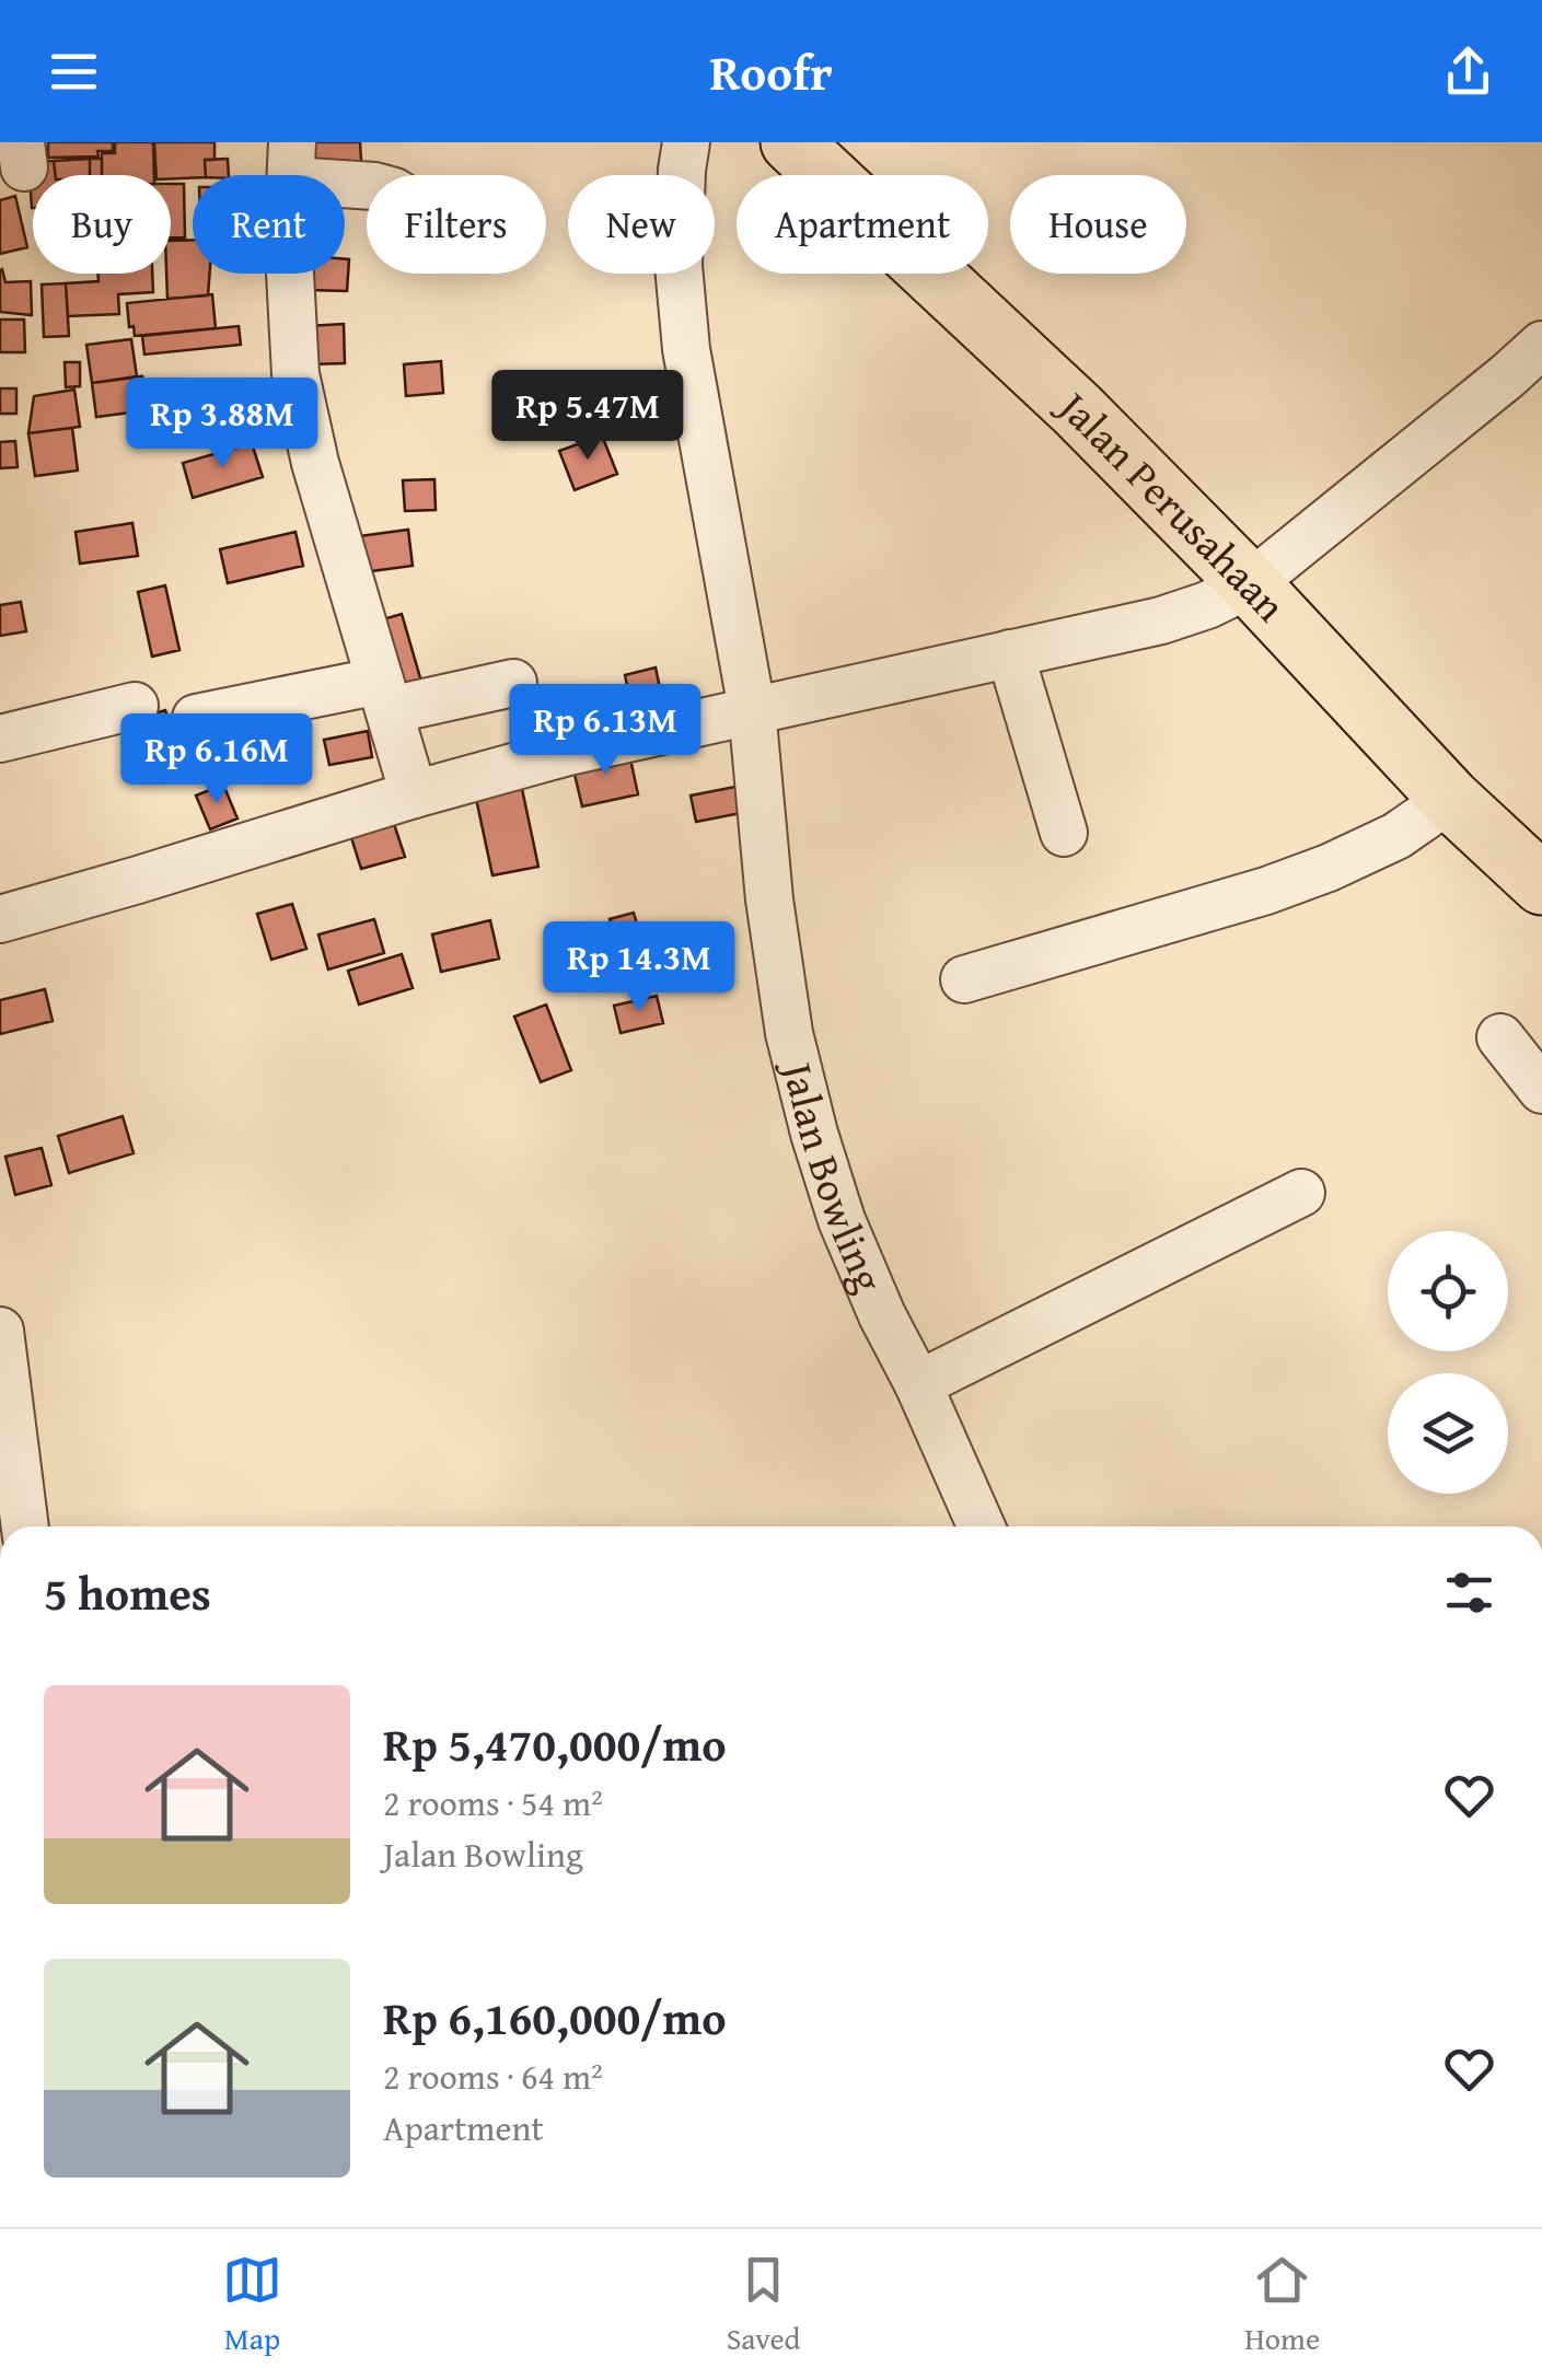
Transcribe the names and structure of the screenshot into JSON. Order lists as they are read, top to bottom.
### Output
{
  "streets": {
    "main road": ["Jalan Perusahaan"],
    "street": ["Jalan Bowling"]
  },
  "page": {
    "header": "Roofr",
    "chip": [
      "Buy",
      "Rent",
      "Filters",
      "New",
      "Apartment",
      "House"
    ],
    "price": [
      "Rp 5.47M",
      "Rp 3.88M",
      "Rp 6.13M",
      "Rp 6.16M",
      "Rp 14.3M"
    ],
    "heading": "5 homes",
    "list": [
      {
        "name": "Rp 5,470,000/mo",
        "note": "2 rooms · 54 m² · Jalan Bowling"
      },
      {
        "name": "Rp 6,160,000/mo",
        "note": "2 rooms · 64 m² · Apartment"
      }
    ],
    "tabs": ["Map", "Saved", "Home"]
  }
}
